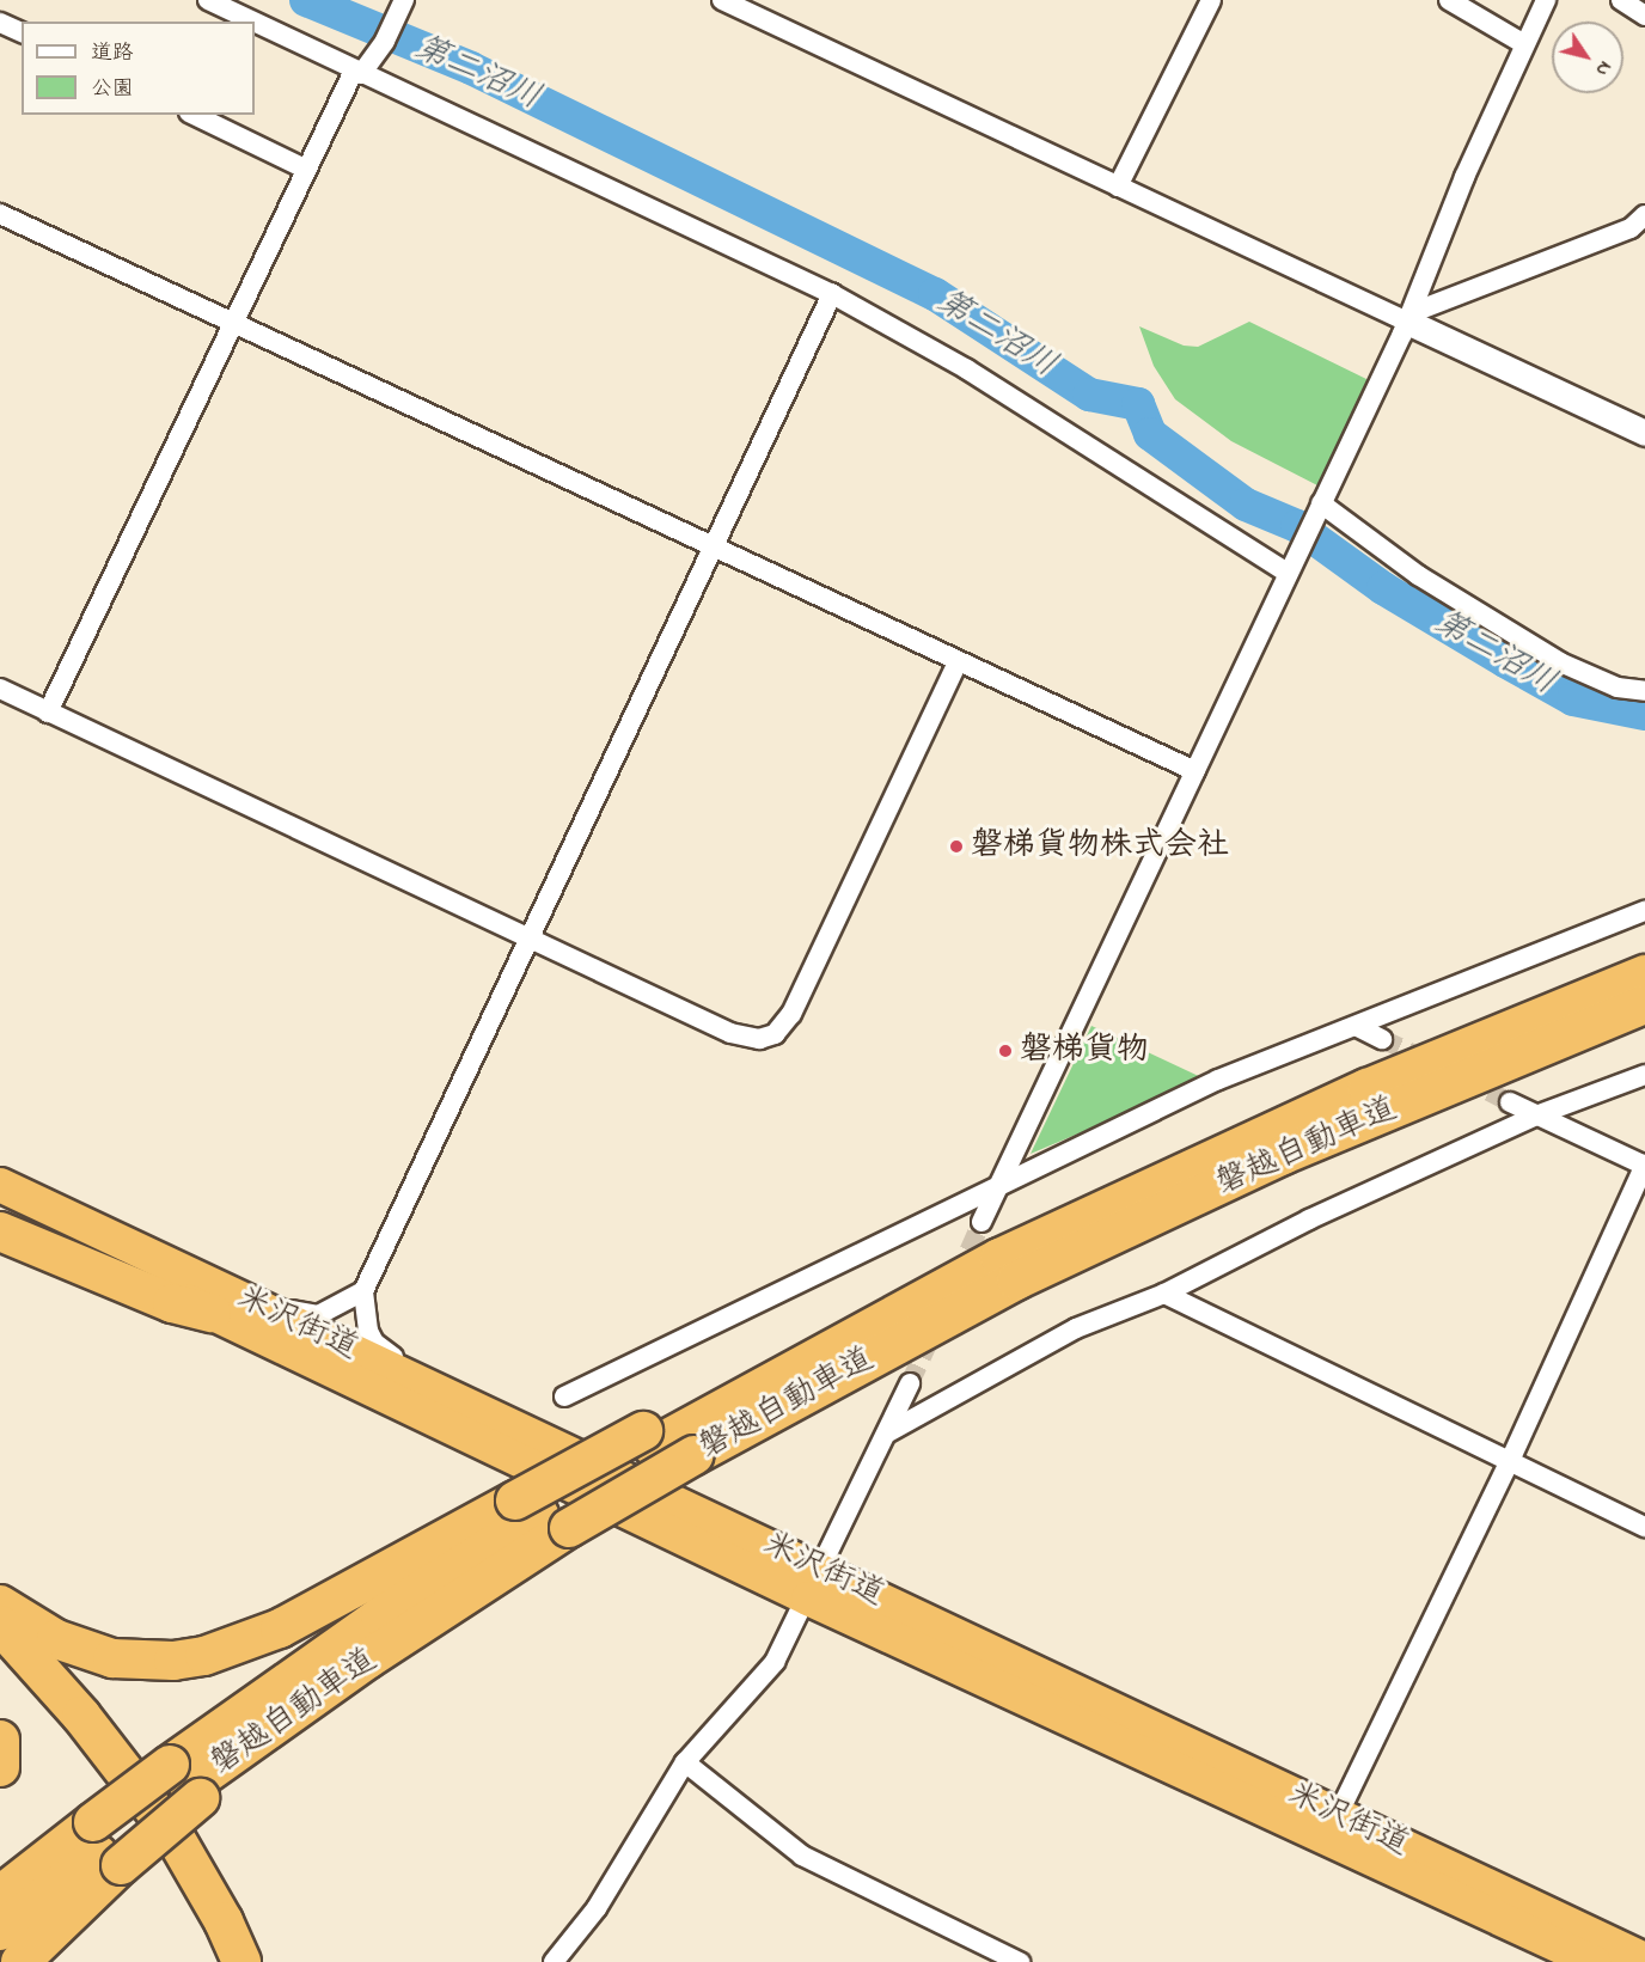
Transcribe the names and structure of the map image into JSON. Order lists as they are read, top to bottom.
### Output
{
  "streets": {
    "highway": ["磐越自動車道", "米沢街道"]
  },
  "water": ["第二沼川"],
  "places": ["磐梯貨物株式会社", "磐梯貨物"],
  "legend": ["道路", "公園"],
  "north": "bottom right"
}
